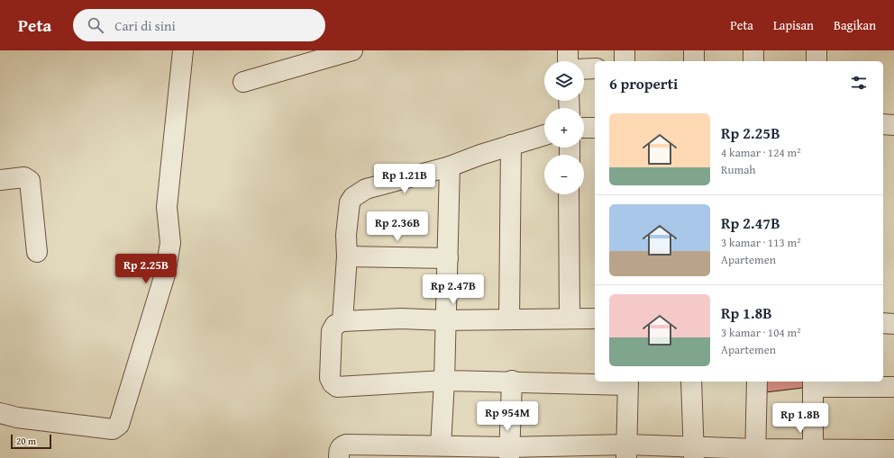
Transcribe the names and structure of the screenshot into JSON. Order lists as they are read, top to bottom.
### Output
{
  "scale_bar": "20 m",
  "page": {
    "header": "Peta",
    "search": "Cari di sini",
    "nav": ["Peta", "Lapisan", "Bagikan"],
    "map_buttons": ["+", "−"],
    "heading": "6 properti",
    "list": [
      {
        "name": "Rp 2.25B",
        "note": "4 kamar · 124 m² · Rumah"
      },
      {
        "name": "Rp 2.47B",
        "note": "3 kamar · 113 m² · Apartemen"
      },
      {
        "name": "Rp 1.8B",
        "note": "3 kamar · 104 m² · Apartemen"
      }
    ],
    "price": [
      "Rp 1.21B",
      "Rp 2.36B",
      "Rp 2.25B",
      "Rp 2.47B",
      "Rp 954M",
      "Rp 1.8B"
    ],
    "scale": "20 m"
  }
}
